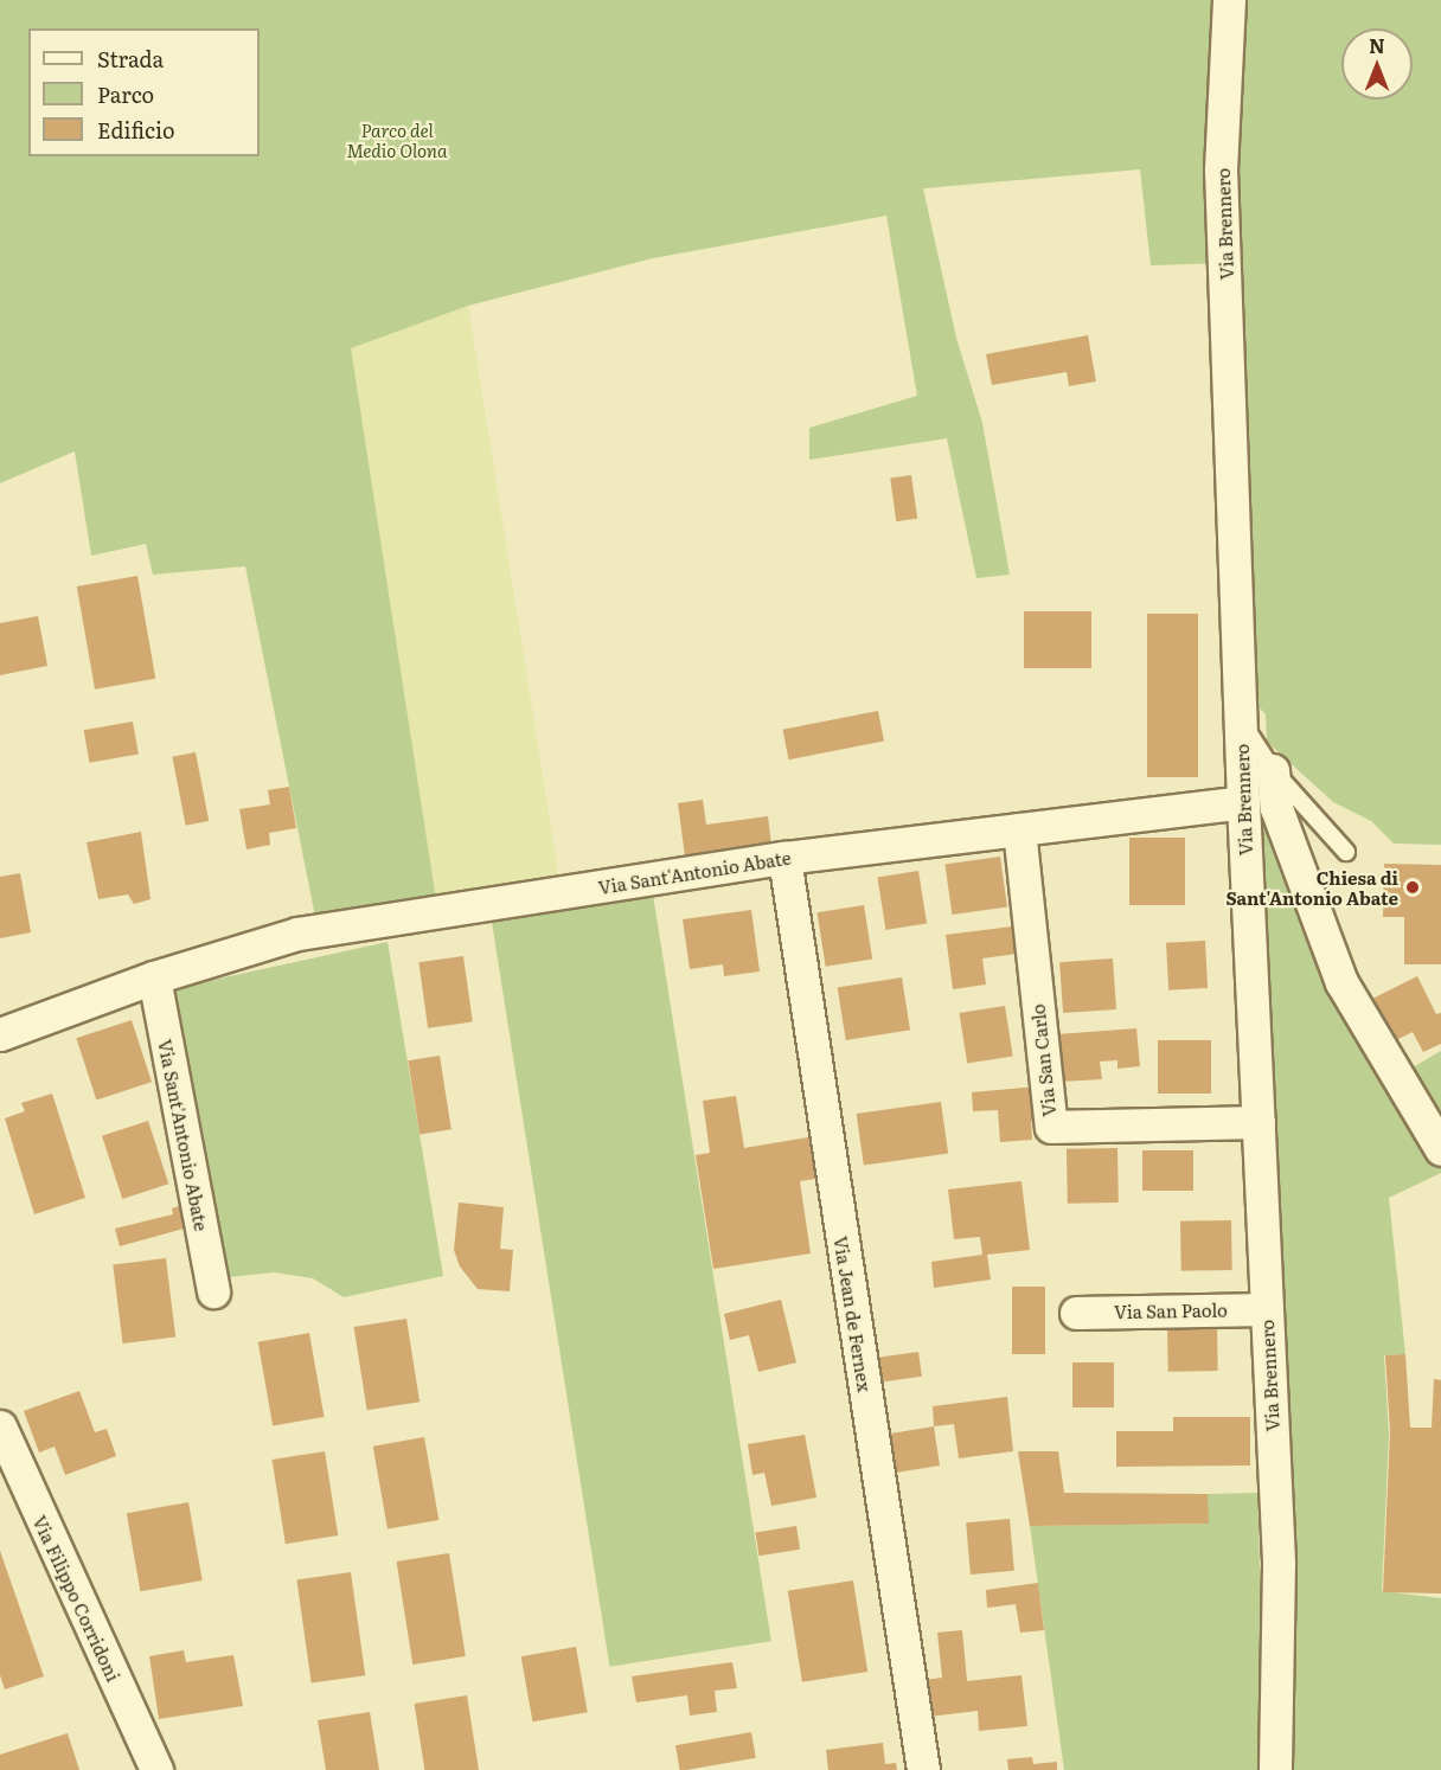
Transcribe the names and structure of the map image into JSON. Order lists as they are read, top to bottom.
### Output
{
  "streets": {
    "street": [
      "Via Brennero",
      "Via Sant'Antonio Abate",
      "Via San Carlo",
      "Via San Paolo",
      "Via Jean de Fernex",
      "Via Filippo Corridoni"
    ]
  },
  "crossings": [
    ["Via Brennero", "Via Sant'Antonio Abate"],
    ["Via Brennero", "Via San Carlo"],
    ["Via Brennero", "Via San Paolo"],
    ["Via Sant'Antonio Abate", "Via San Carlo"],
    ["Via Sant'Antonio Abate", "Via Jean de Fernex"]
  ],
  "parks": ["Parco del Medio Olona"],
  "places": ["Chiesa di Sant'Antonio Abate"],
  "legend": ["Strada", "Parco", "Edificio"],
  "north": "top"
}
